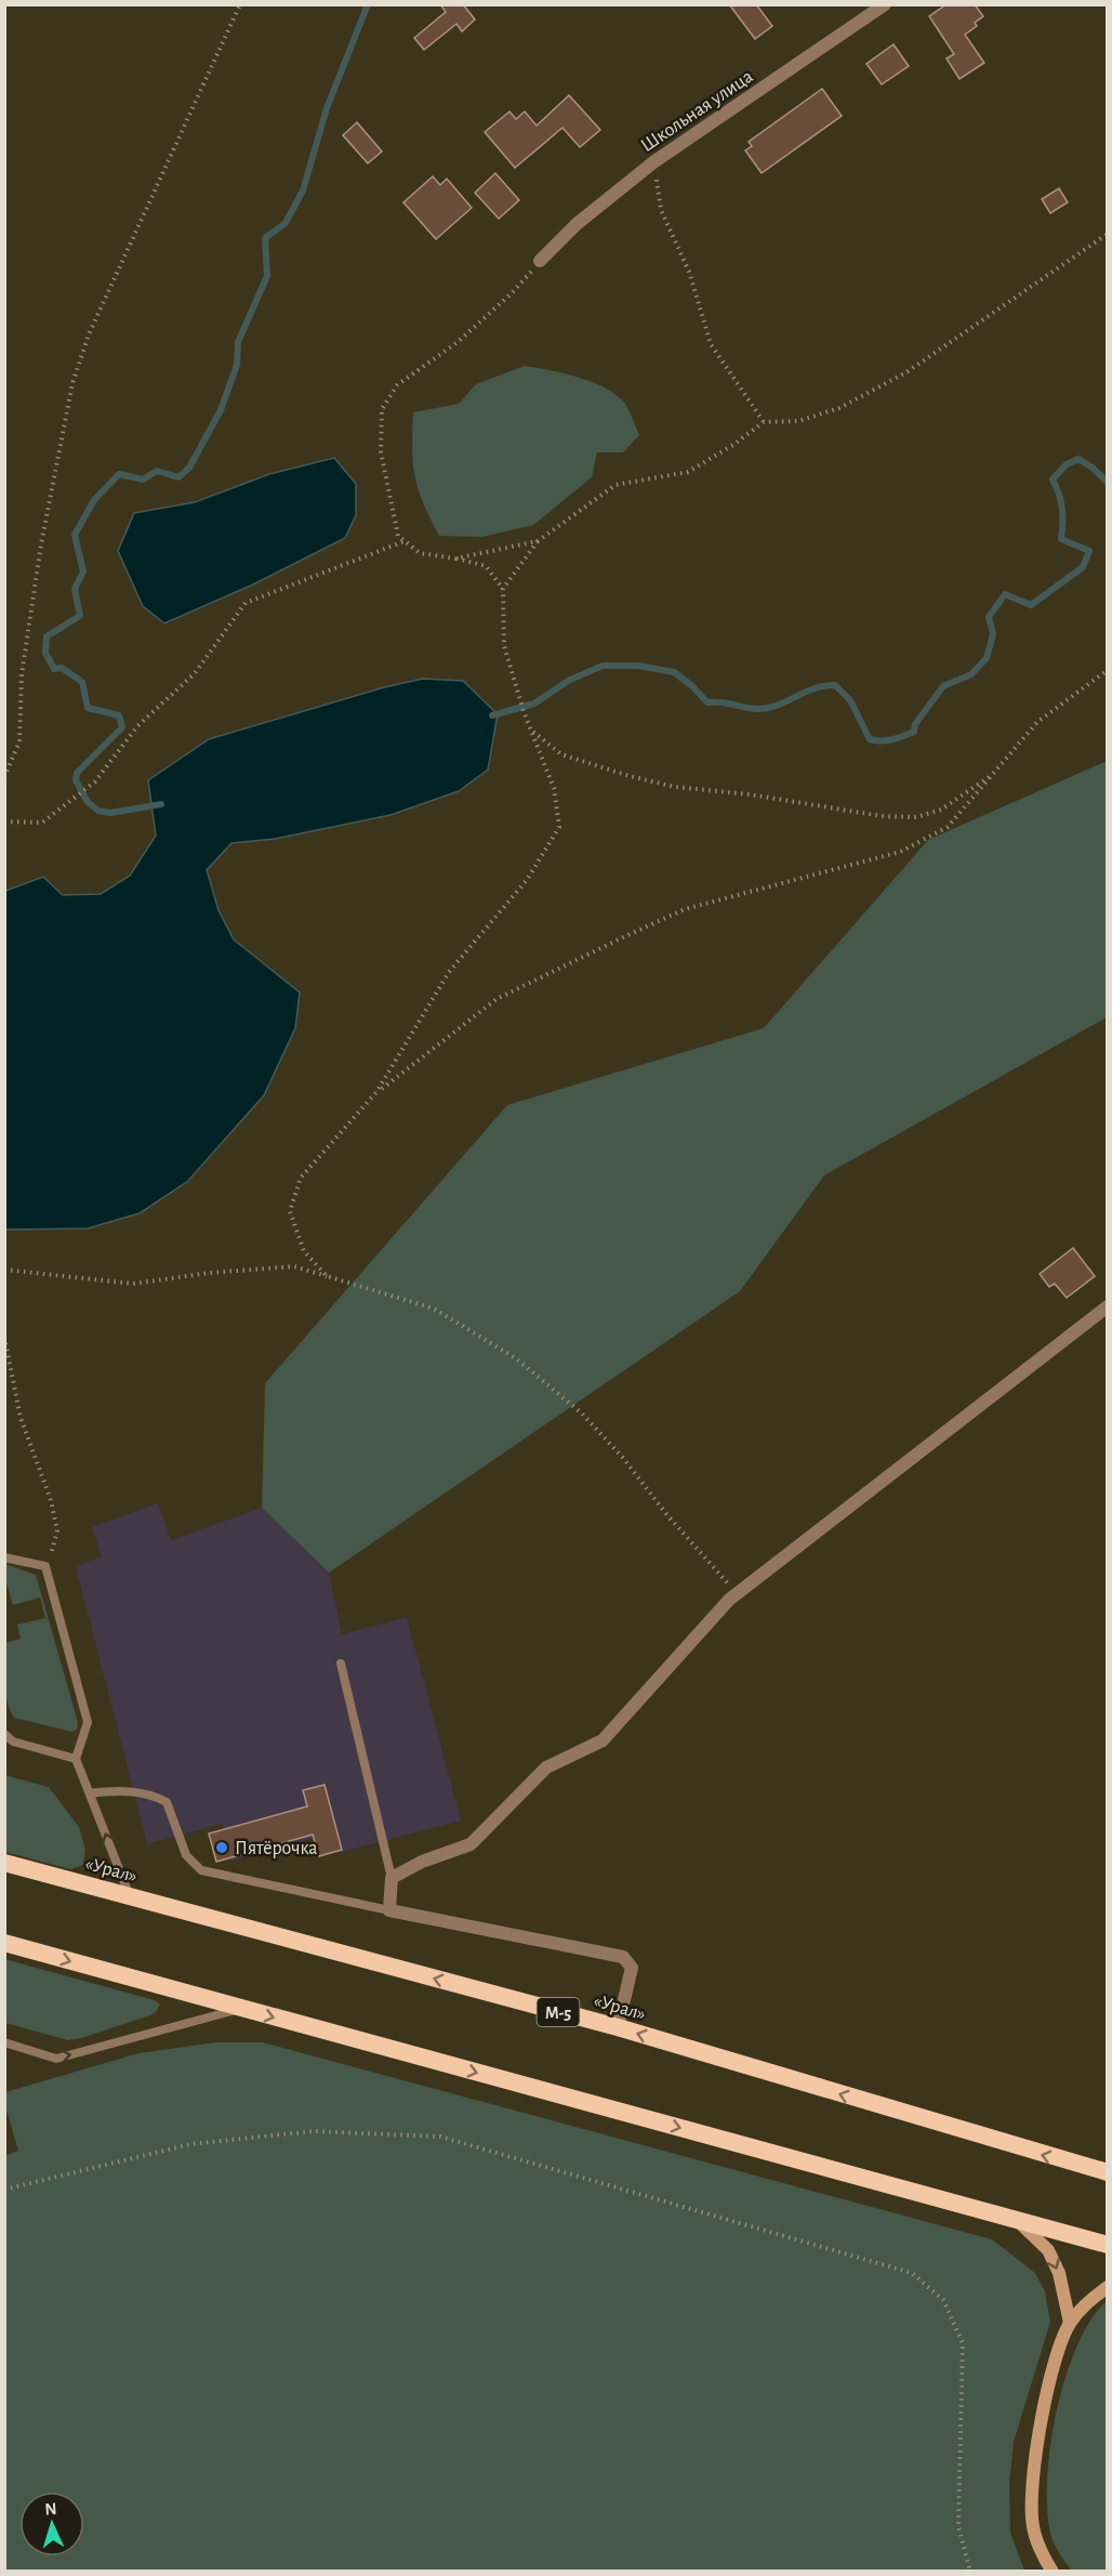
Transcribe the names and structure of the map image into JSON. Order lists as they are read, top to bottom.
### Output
{
  "streets": {
    "highway": ["«Урал»", "М-5"],
    "street": ["Школьная улица"]
  },
  "places": ["Пятёрочка"],
  "north": "top"
}
